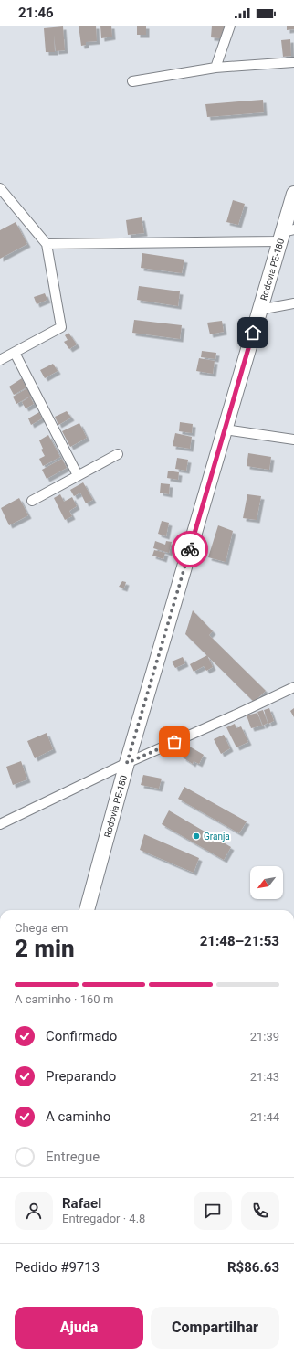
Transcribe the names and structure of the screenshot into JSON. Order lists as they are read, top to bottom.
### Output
{
  "streets": {
    "main road": ["Rodovia PE-180"]
  },
  "places": ["Granja"],
  "north": "bottom left",
  "page": {
    "status": "21:46",
    "heading": ["2 min", "Chega em", "21:48–21:53"],
    "panel": [
      "Rafael",
      "Entregador · 4.8",
      "Pedido #9713",
      "R$86.63"
    ],
    "bar": "A caminho · 160 m",
    "list": [
      ["Confirmado", "21:39"],
      ["Preparando", "21:43"],
      ["A caminho", "21:44"],
      "Entregue"
    ],
    "buttons": ["Ajuda", "Compartilhar"]
  }
}
